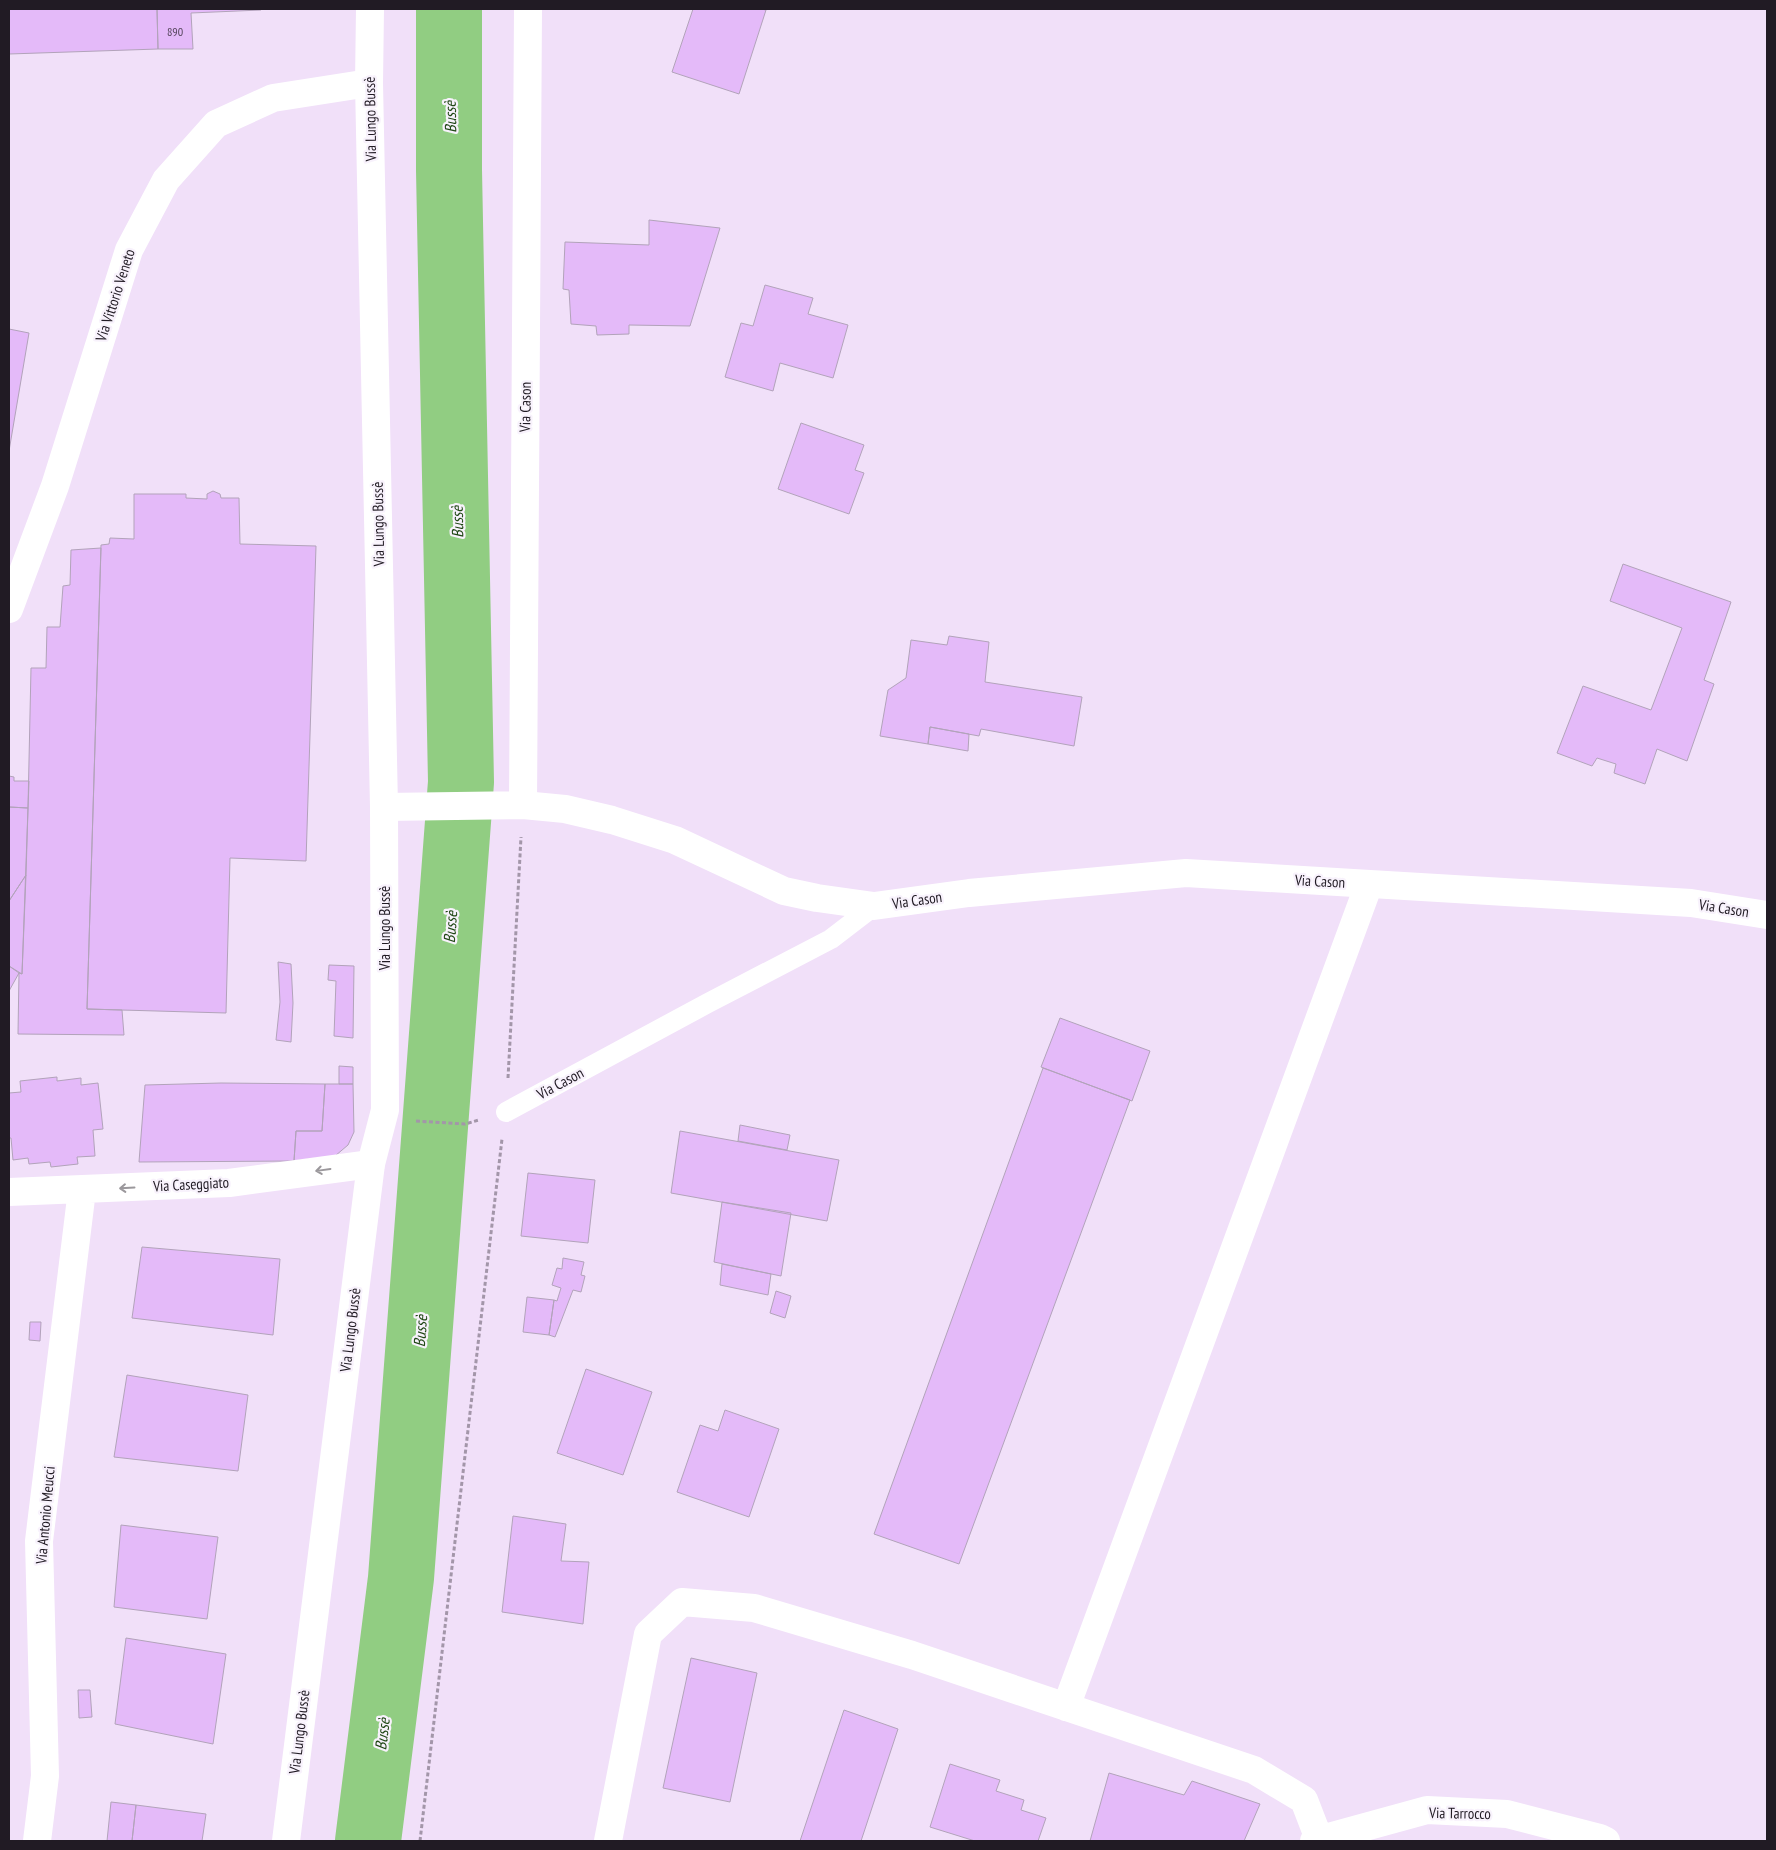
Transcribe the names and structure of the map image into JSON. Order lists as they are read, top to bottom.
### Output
{
  "streets": {
    "street": [
      "Via Lungo Bussè",
      "Via Vittorio Veneto",
      "Via Cason",
      "Via Caseggiato",
      "Via Antonio Meucci",
      "Via Tarrocco"
    ]
  },
  "crossings": [
    ["Via Lungo Bussè", "Via Vittorio Veneto"],
    ["Via Lungo Bussè", "Via Caseggiato"],
    ["Via Caseggiato", "Via Antonio Meucci"]
  ],
  "one_way": ["Via Caseggiato"],
  "water": ["Bussè"],
  "house_numbers": ["890"]
}
